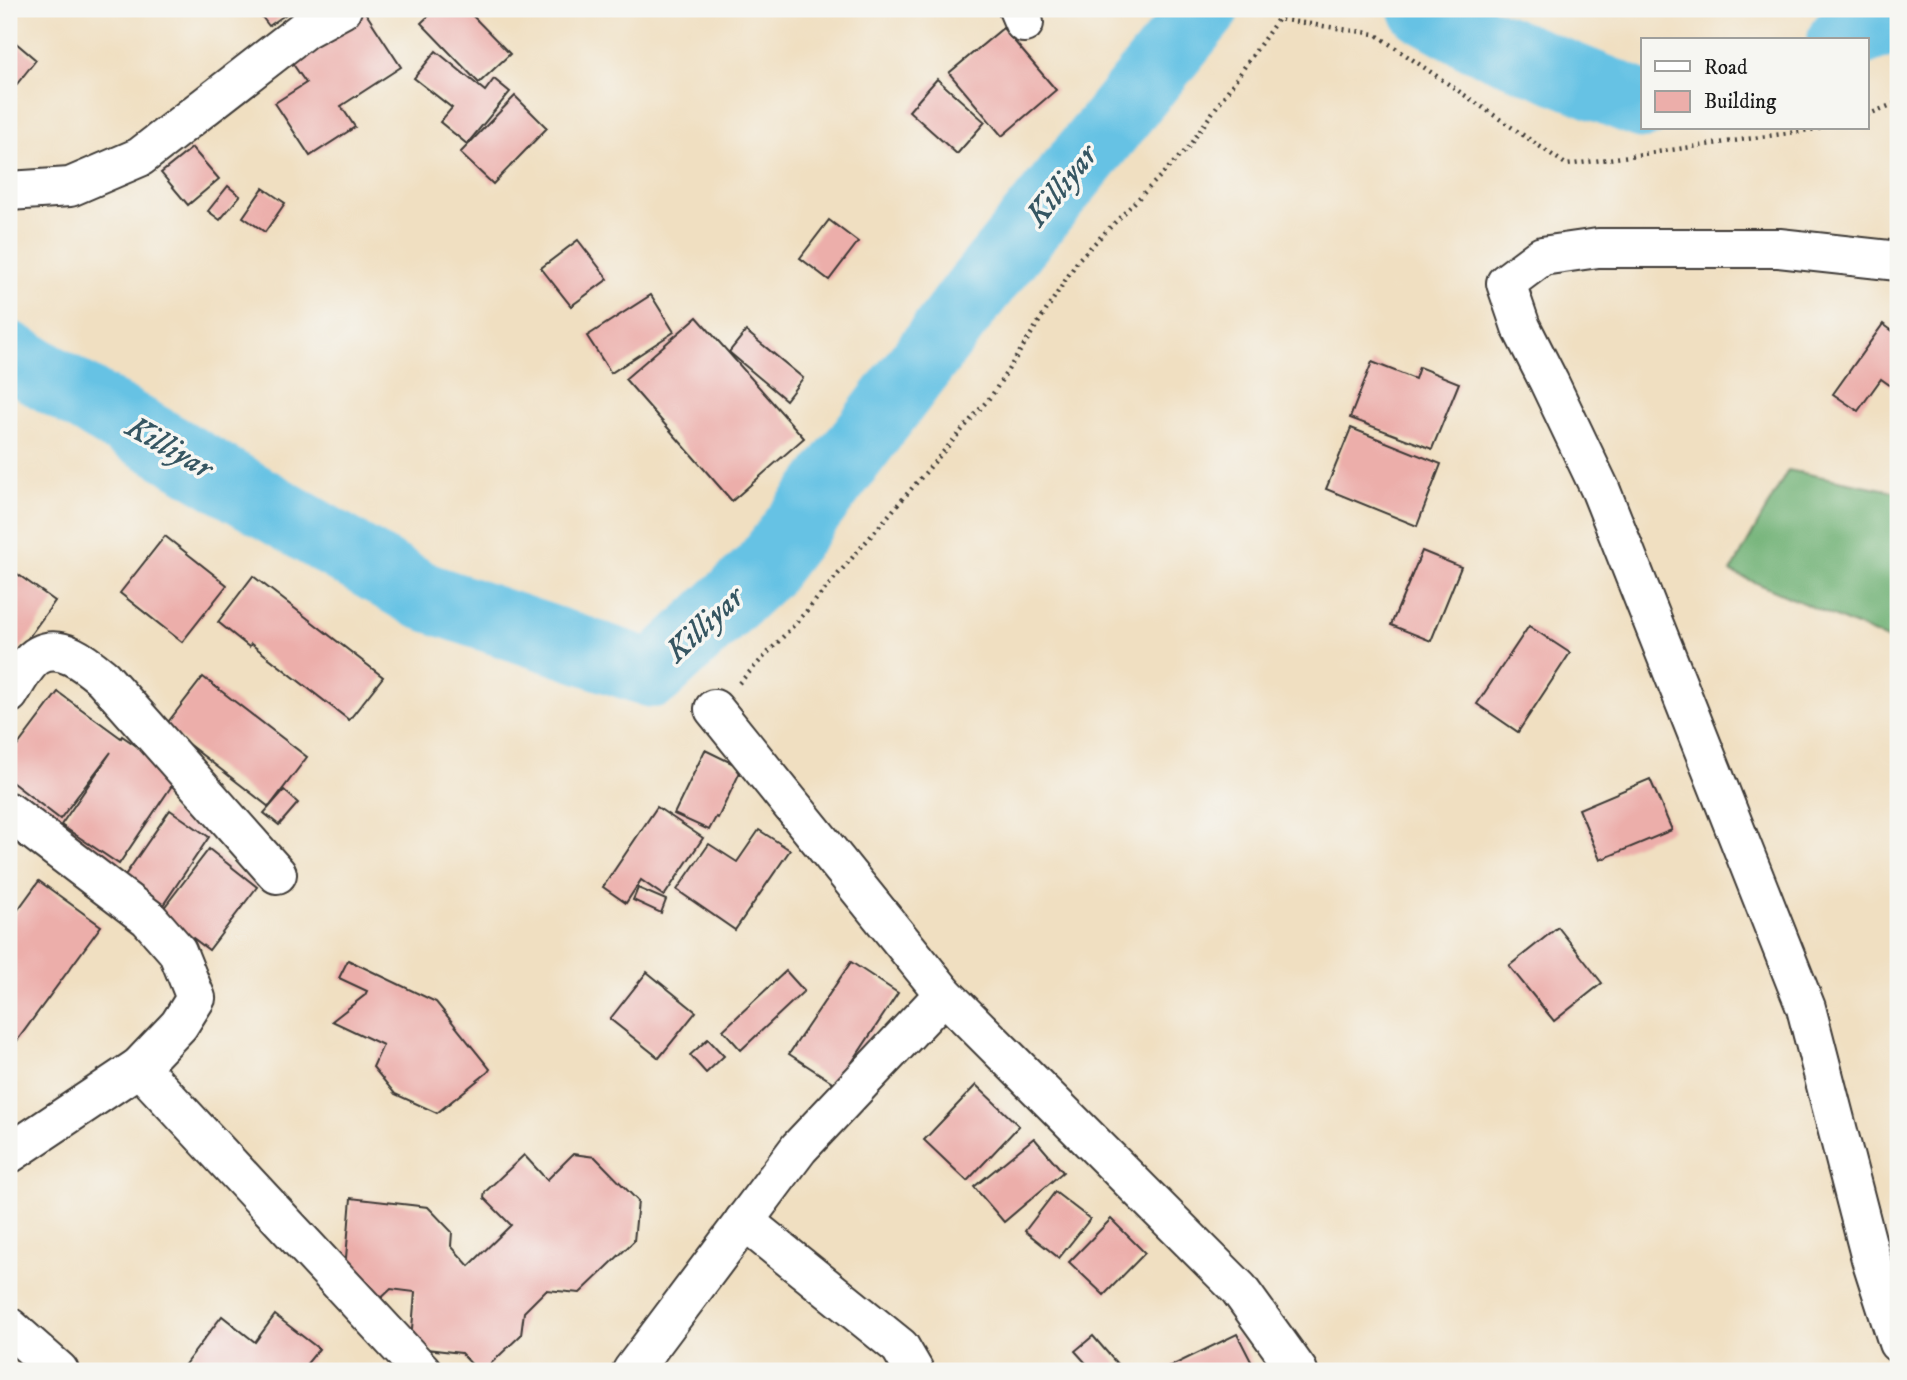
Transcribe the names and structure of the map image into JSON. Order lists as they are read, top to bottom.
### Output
{
  "water": ["Killiyar"],
  "legend": ["Road", "Building"]
}
